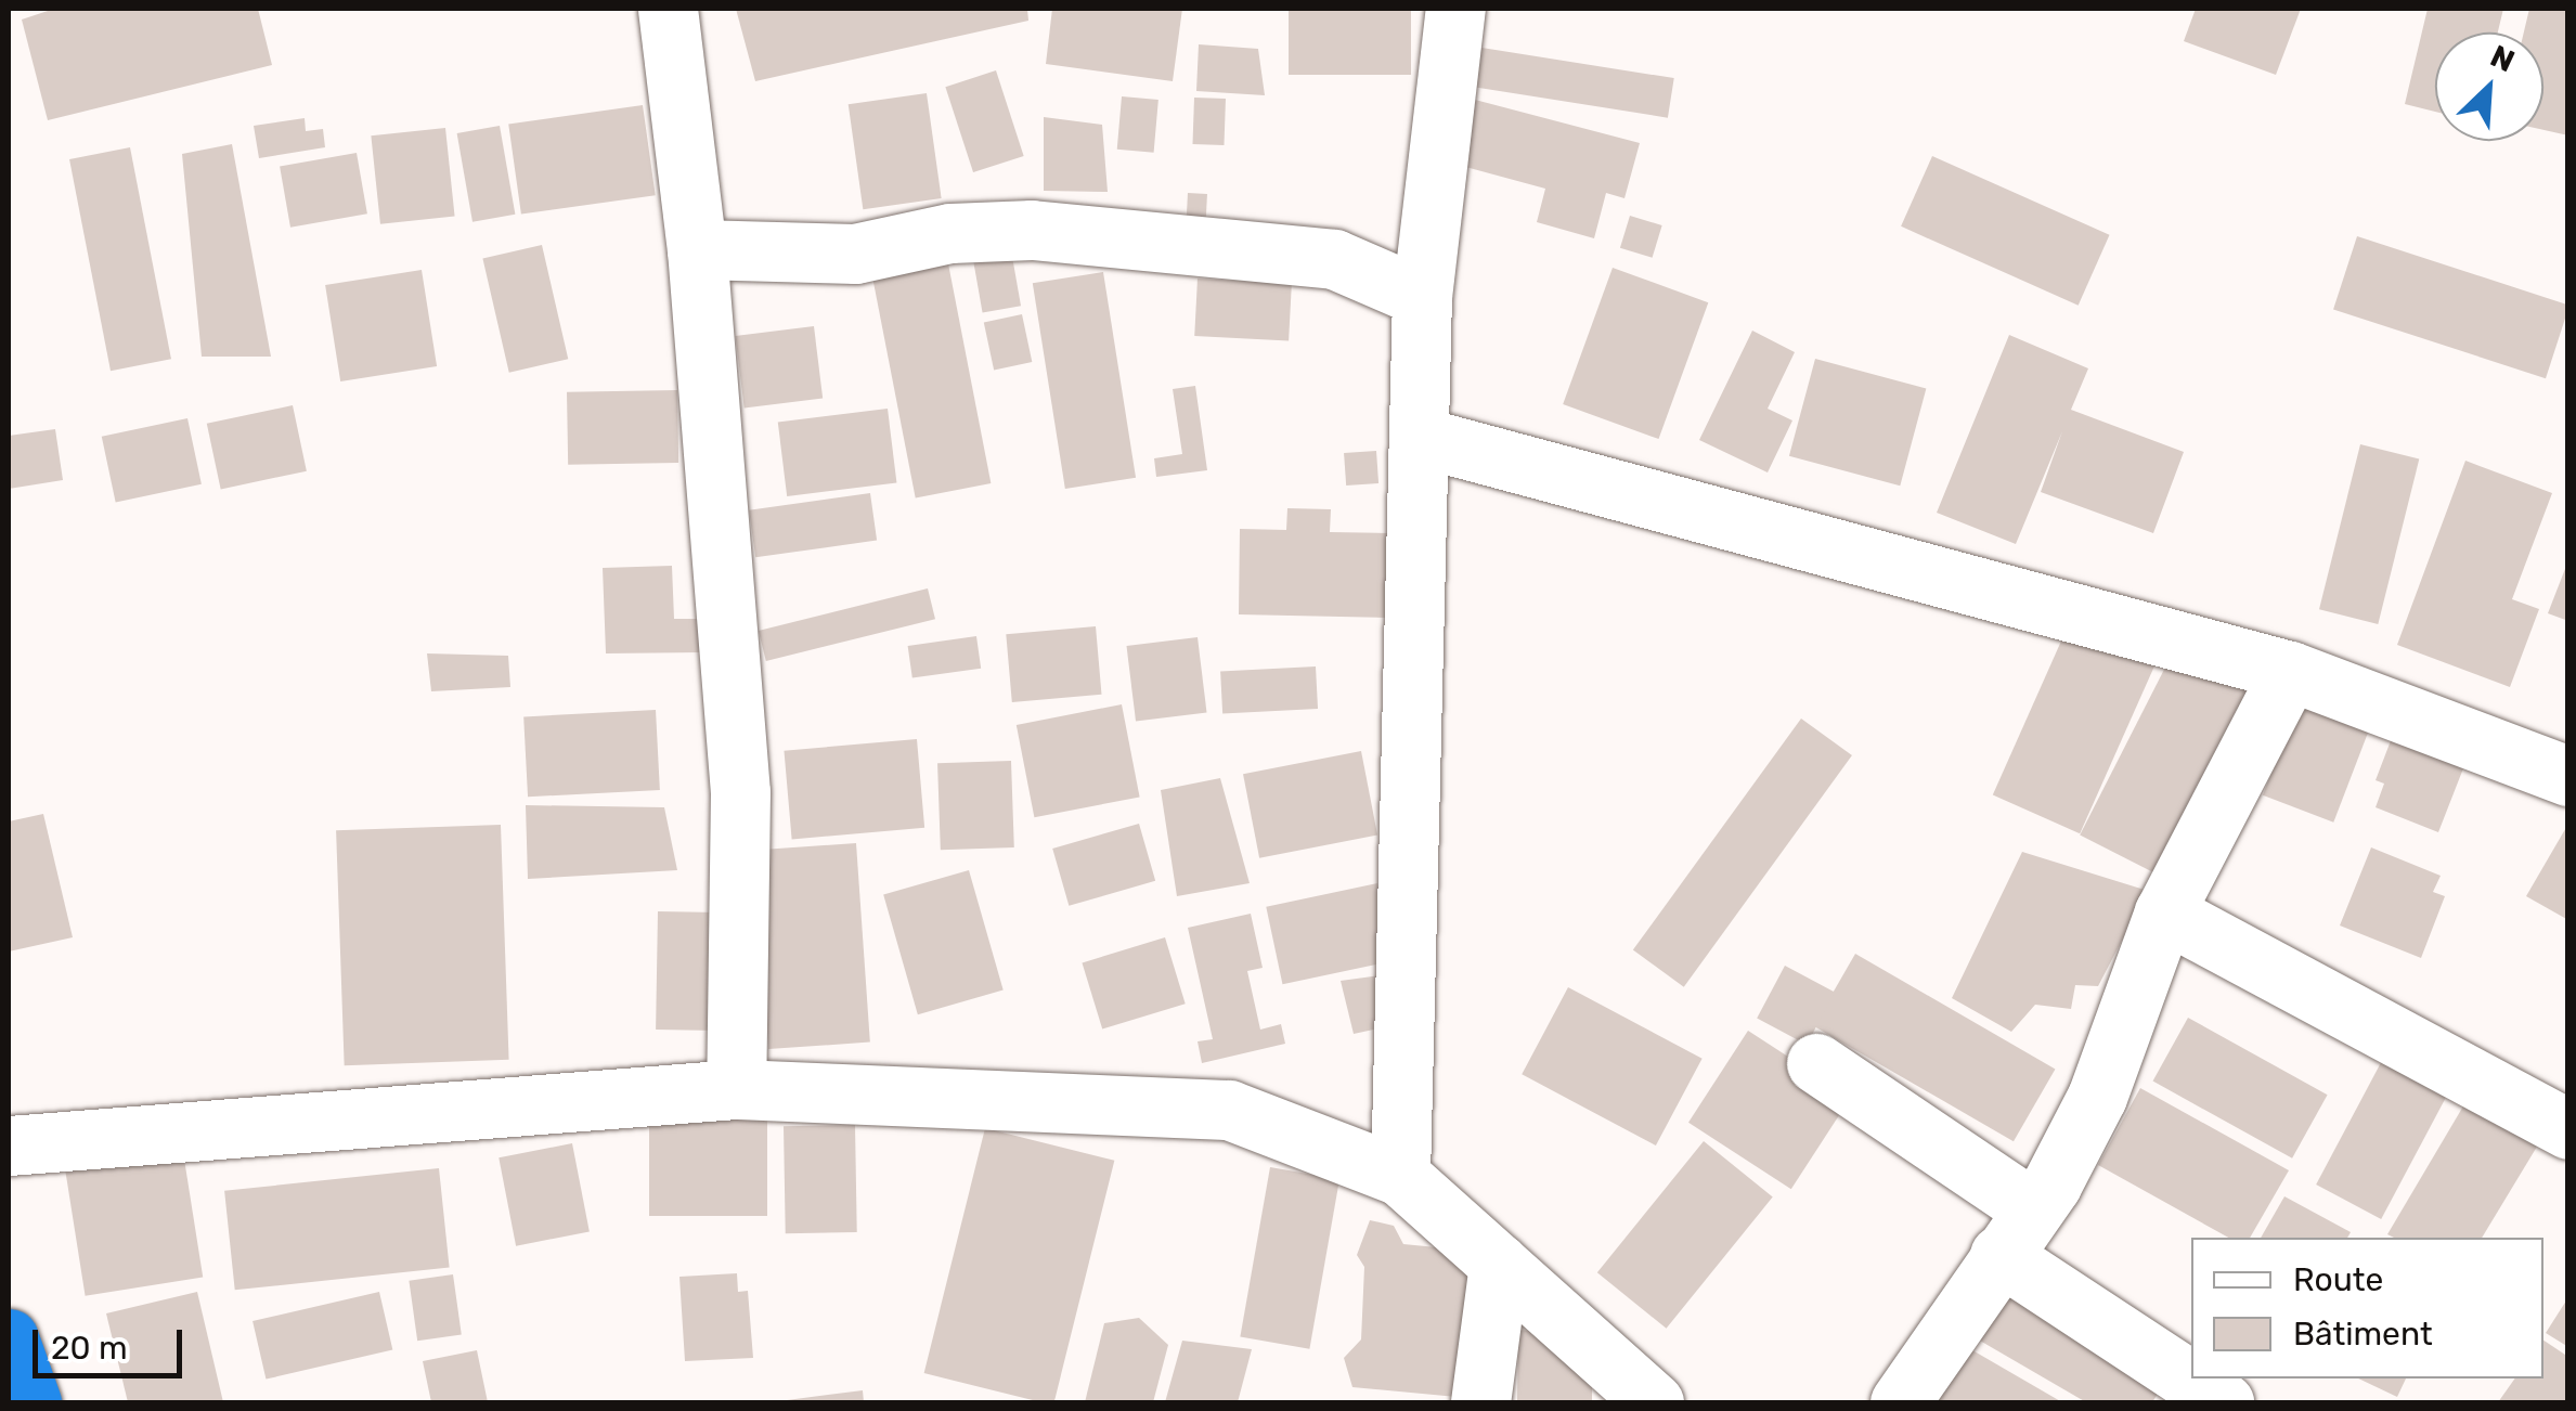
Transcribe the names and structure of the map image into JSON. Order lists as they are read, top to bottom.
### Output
{
  "legend": ["Route", "Bâtiment"],
  "scale_bar": "20 m",
  "north": "top right"
}
